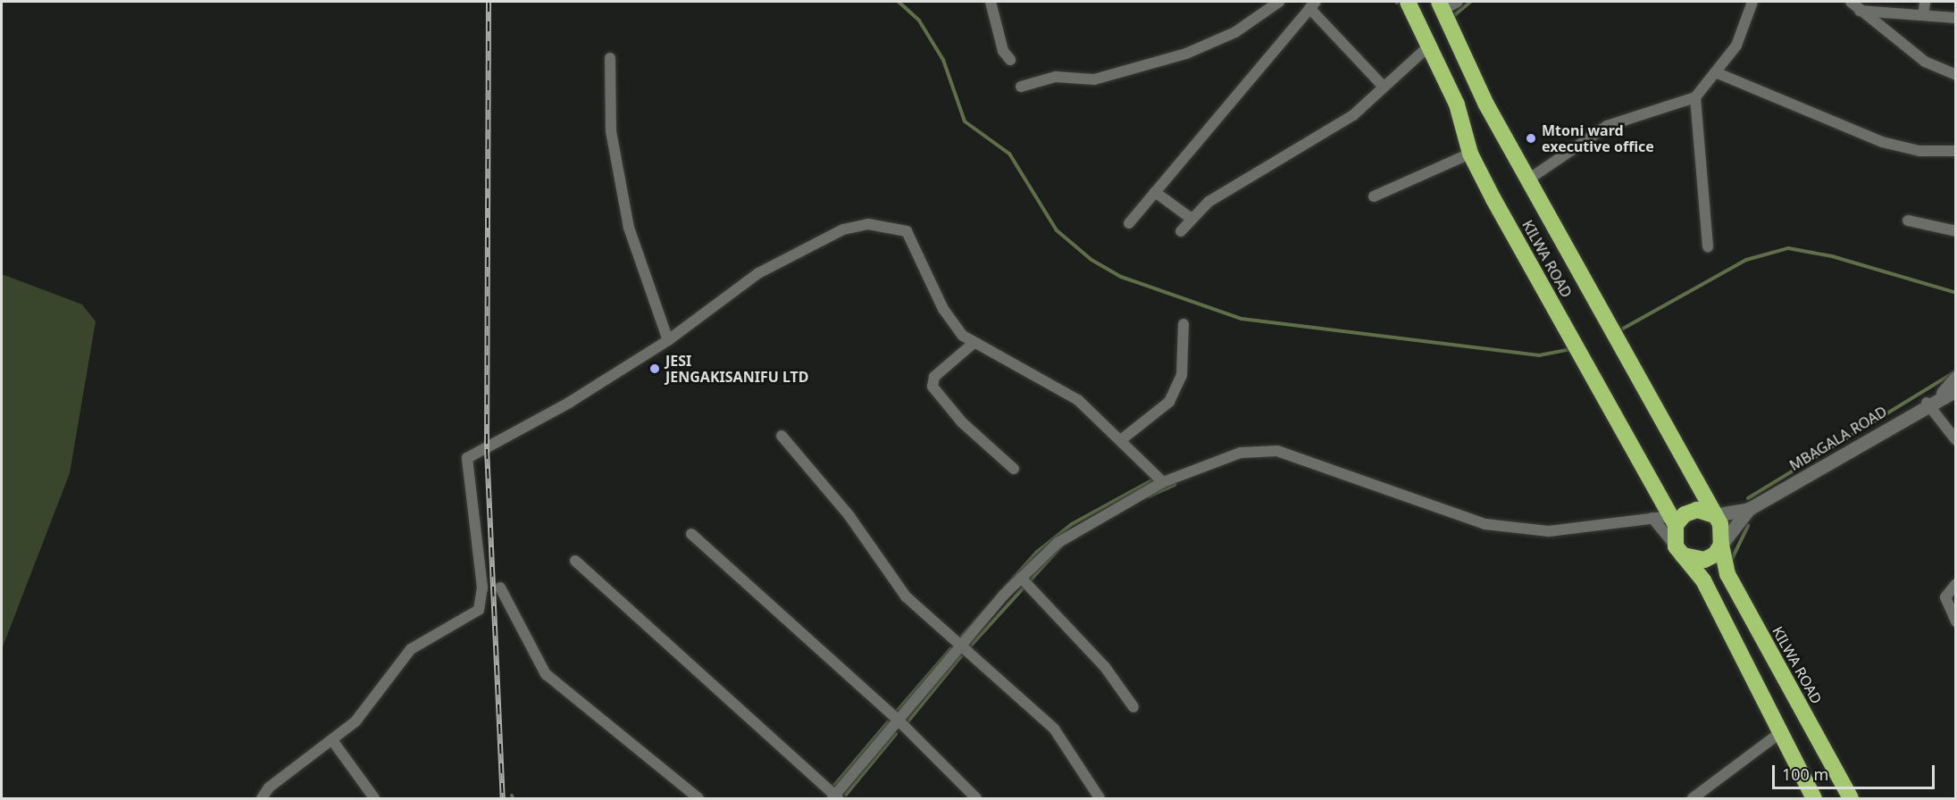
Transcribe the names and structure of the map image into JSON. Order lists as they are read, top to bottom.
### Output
{
  "streets": {
    "highway": ["KILWA ROAD"],
    "street": ["MBAGALA ROAD"]
  },
  "crossings": [
    ["KILWA ROAD", "MBAGALA ROAD"]
  ],
  "places": ["Mtoni ward executive office", "JESI JENGAKISANIFU LTD"],
  "scale_bar": "100 m"
}
